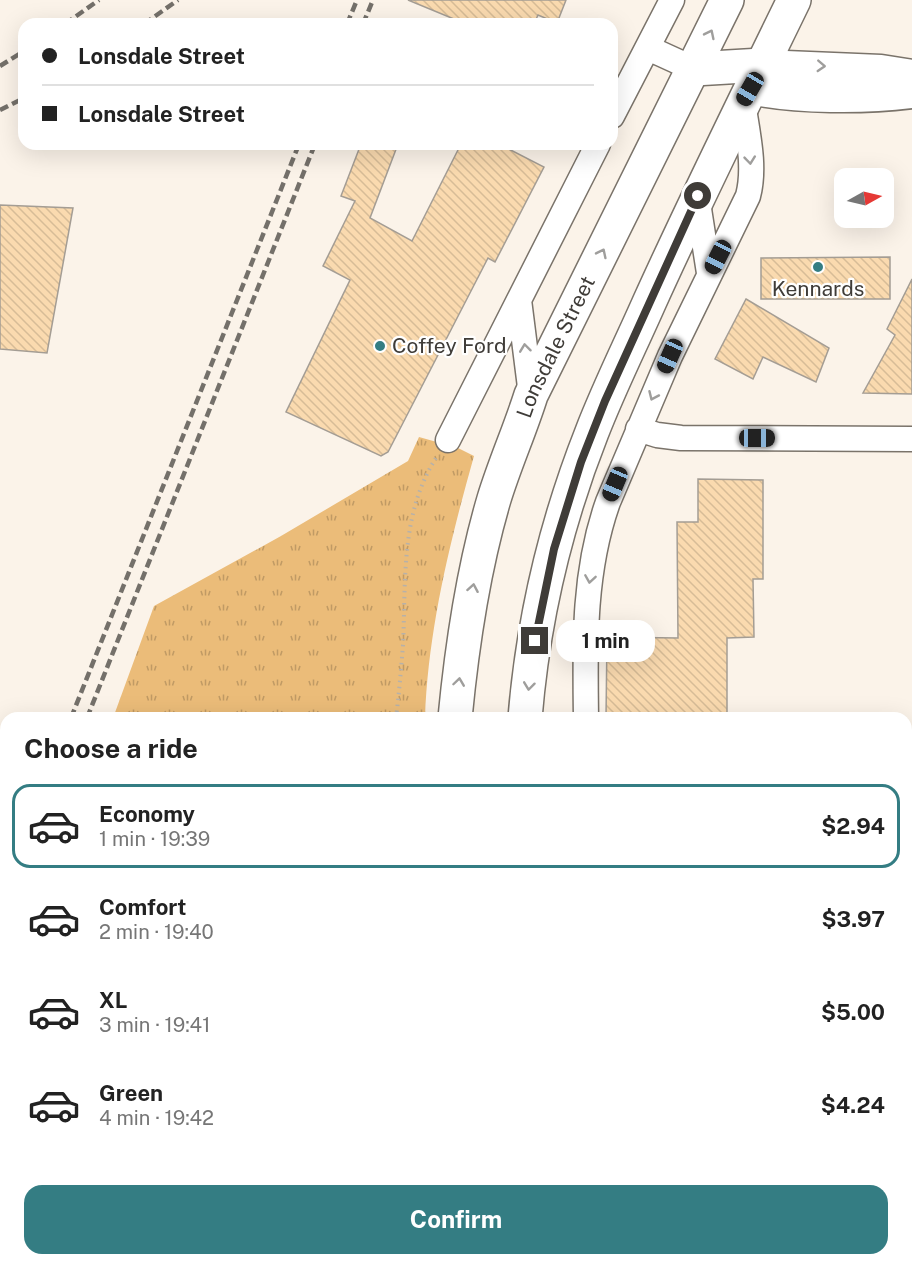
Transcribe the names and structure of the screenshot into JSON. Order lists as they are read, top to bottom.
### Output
{
  "streets": {
    "highway": ["Lonsdale Street"]
  },
  "places": ["Kennards", "Coffey Ford"],
  "north": "right",
  "page": {
    "banner": ["Lonsdale Street", "Lonsdale Street"],
    "bubble": "1 min",
    "heading": "Choose a ride",
    "list": [
      {
        "name": "Economy",
        "note": "1 min · 19:39",
        "value": "$2.94"
      },
      {
        "name": "Comfort",
        "note": "2 min · 19:40",
        "value": "$3.97"
      },
      {
        "name": "XL",
        "note": "3 min · 19:41",
        "value": "$5.00"
      },
      {
        "name": "Green",
        "note": "4 min · 19:42",
        "value": "$4.24"
      }
    ],
    "buttons": "Confirm"
  }
}
